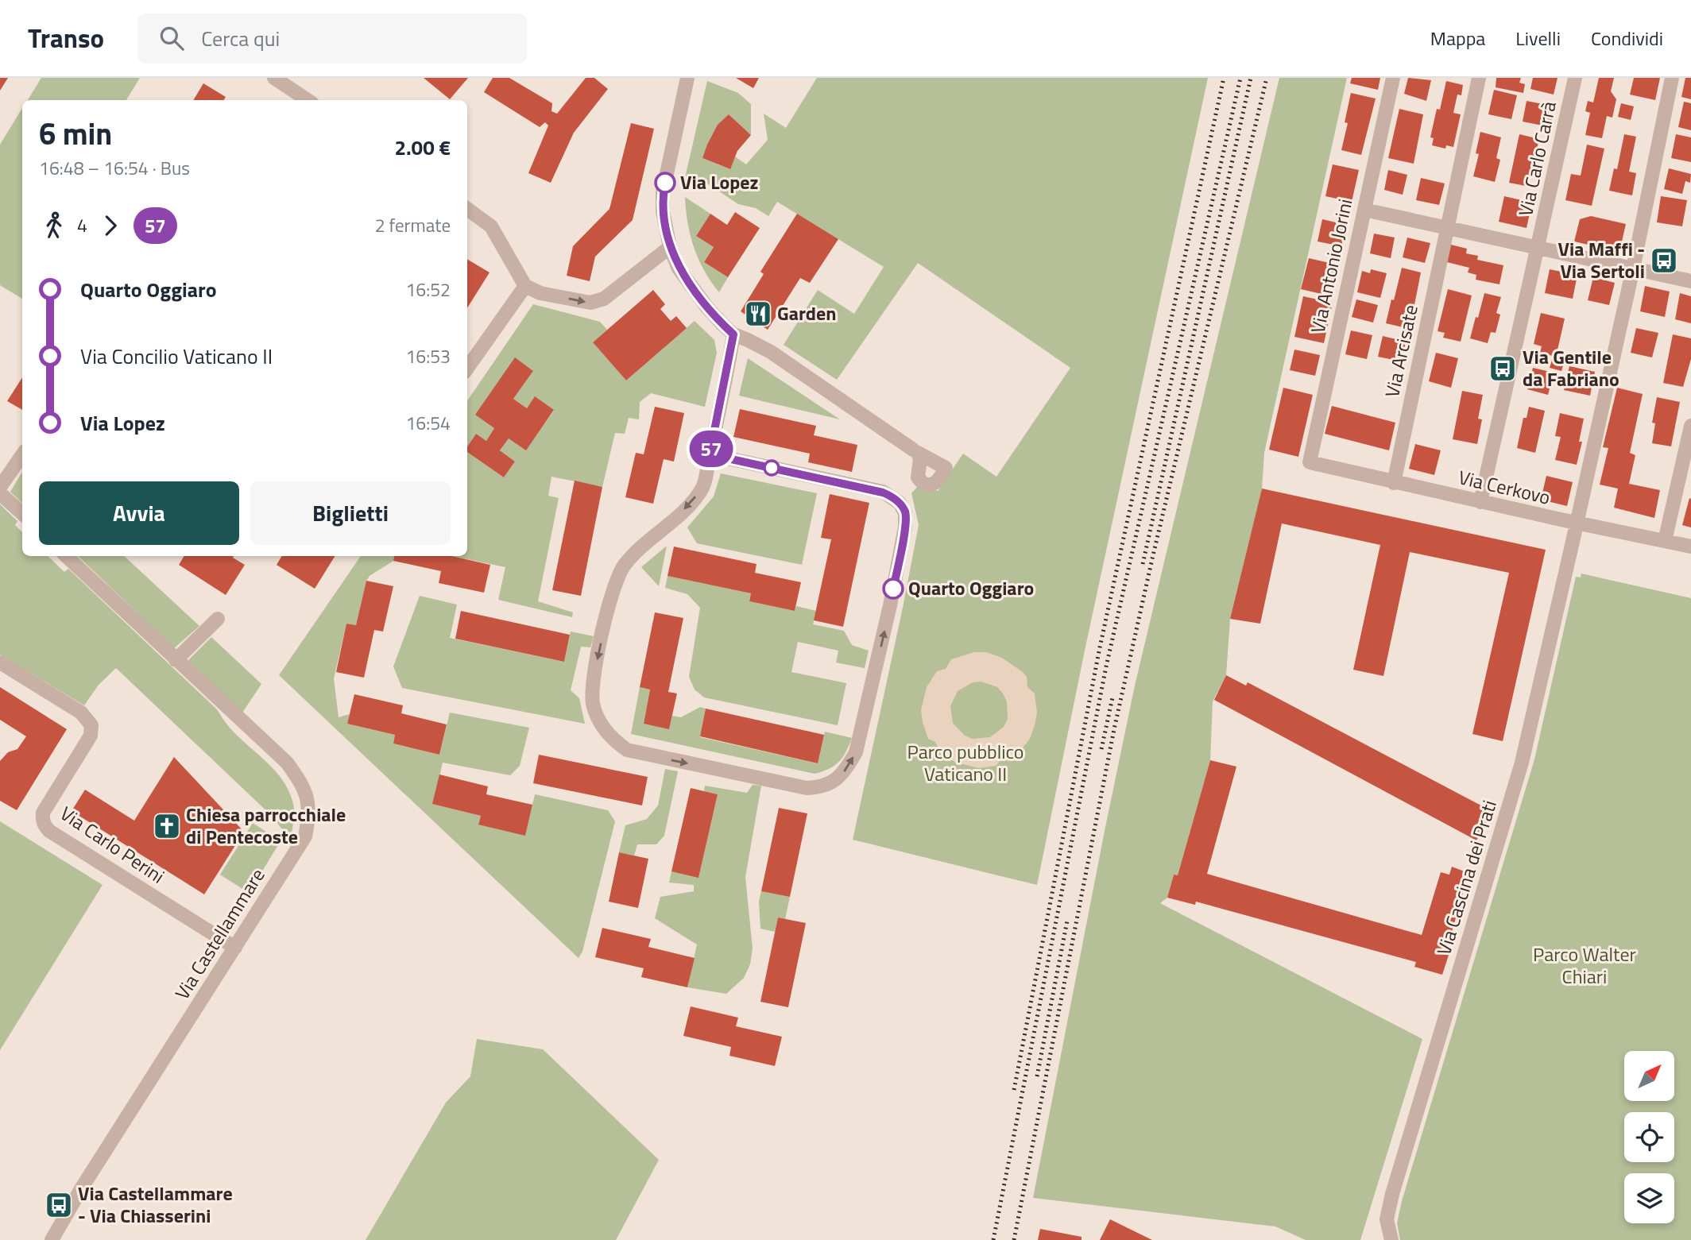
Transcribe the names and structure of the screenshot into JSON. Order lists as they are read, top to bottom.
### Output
{
  "streets": {
    "street": [
      "Via Carlo Carrà",
      "Via Antonio Jorini",
      "Via Arcisate",
      "Via Cerkovo",
      "Via Carlo Perini",
      "Via Cascina dei Prati",
      "Via Castellammare"
    ]
  },
  "crossings": [
    ["Via Antonio Jorini", "Via Cerkovo"],
    ["Via Arcisate", "Via Cerkovo"],
    ["Via Cerkovo", "Via Cascina dei Prati"],
    ["Via Carlo Perini", "Via Castellammare"]
  ],
  "parks": ["Parco pubblico Vaticano II", "Parco Walter Chiari"],
  "places": {
    "other": ["Via Lopez", "Quarto Oggiaro"],
    "bus stop": ["Via Maffi - Via Sertoli", "Via Gentile da Fabriano", "Via Castellammare - Via Chiasserini"],
    "restaurant": ["Garden"],
    "church": ["Chiesa parrocchiale di Pentecoste"]
  },
  "lines": ["bus line 57"],
  "north": "top right",
  "page": {
    "header": "Transo",
    "search": "Cerca qui",
    "nav": ["Mappa", "Livelli", "Condividi"],
    "on_map": "57",
    "heading": ["6 min", "16:48 – 16:54 · Bus", "2.00 €"],
    "legs": ["4", "57", "2 fermate"],
    "list": [
      {
        "name": "Quarto Oggiaro",
        "value": "16:52"
      },
      {
        "name": "Via Concilio Vaticano II",
        "value": "16:53"
      },
      {
        "name": "Via Lopez",
        "value": "16:54"
      }
    ],
    "buttons": ["Avvia", "Biglietti"]
  }
}
